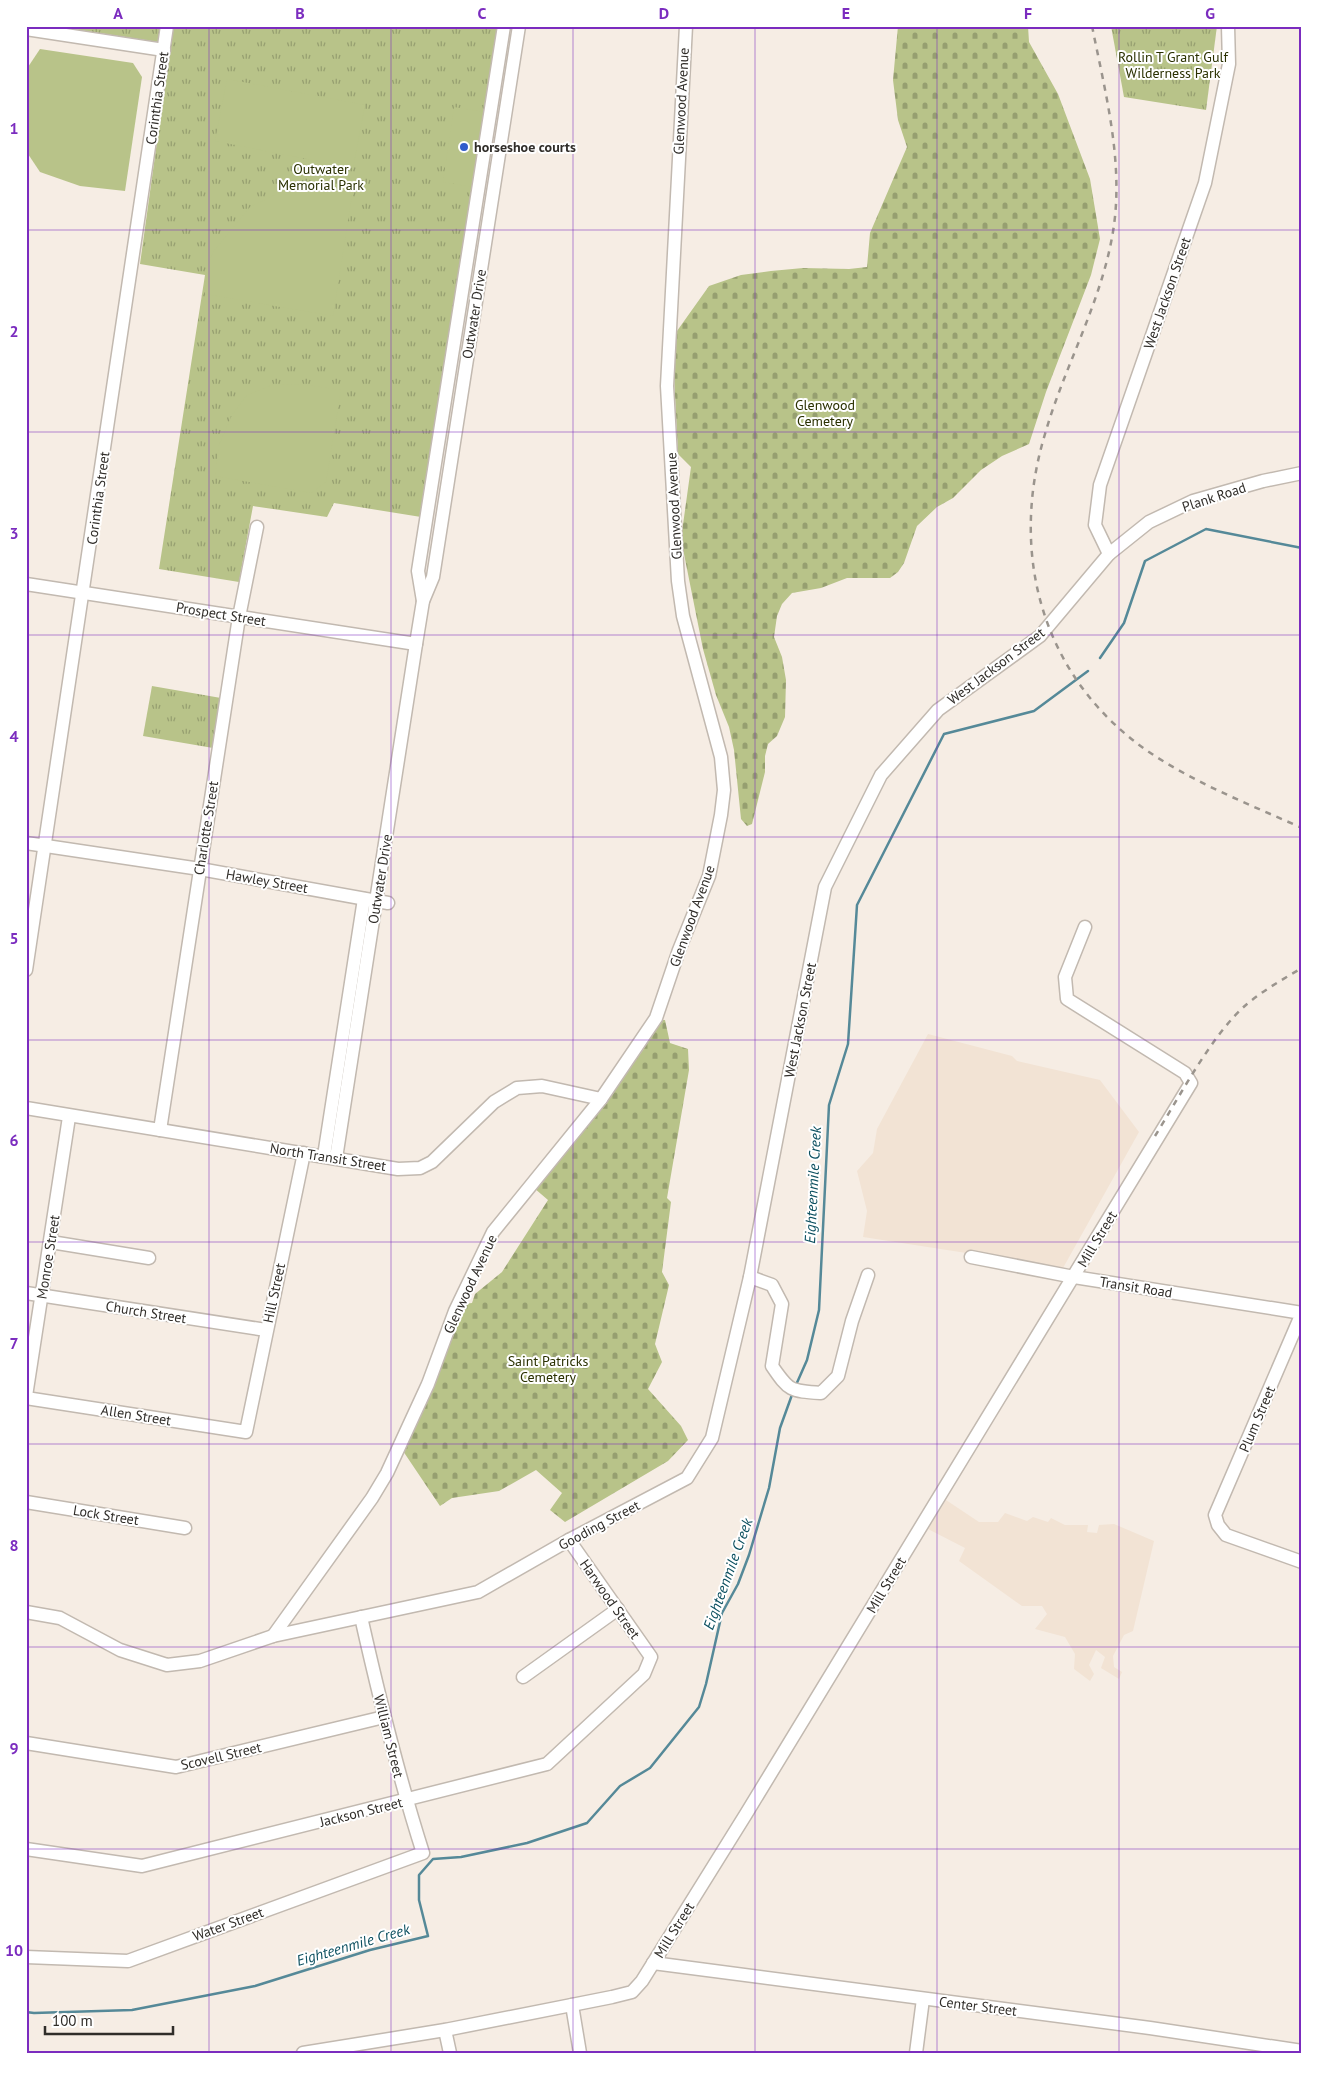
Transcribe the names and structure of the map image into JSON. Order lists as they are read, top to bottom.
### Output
{
  "streets": {
    "street": [
      "Corinthia Street",
      "Glenwood Avenue",
      "West Jackson Street",
      "Outwater Drive",
      "Plank Road",
      "Prospect Street",
      "Charlotte Street",
      "Hawley Street",
      "North Transit Street",
      "Mill Street",
      "Monroe Street",
      "Transit Road",
      "Hill Street",
      "Church Street",
      "Allen Street",
      "Plum Street",
      "Lock Street",
      "Gooding Street",
      "Harwood Street",
      "William Street",
      "Scovell Street",
      "Jackson Street",
      "Water Street",
      "Center Street"
    ]
  },
  "crossings": [
    ["Corinthia Street", "Prospect Street"],
    ["Corinthia Street", "Hawley Street"],
    ["Glenwood Avenue", "North Transit Street"],
    ["Glenwood Avenue", "Gooding Street"],
    ["West Jackson Street", "Plank Road"],
    ["West Jackson Street", "Gooding Street"],
    ["Outwater Drive", "Prospect Street"],
    ["Outwater Drive", "Hawley Street"],
    ["Outwater Drive", "North Transit Street"],
    ["Prospect Street", "Charlotte Street"],
    ["Charlotte Street", "Hawley Street"],
    ["Charlotte Street", "North Transit Street"],
    ["North Transit Street", "Monroe Street"],
    ["North Transit Street", "Hill Street"],
    ["Mill Street", "Transit Road"],
    ["Mill Street", "Center Street"],
    ["Monroe Street", "Church Street"],
    ["Monroe Street", "Allen Street"],
    ["Transit Road", "Plum Street"],
    ["Hill Street", "Church Street"],
    ["Hill Street", "Allen Street"],
    ["Gooding Street", "Harwood Street"],
    ["Gooding Street", "William Street"],
    ["Harwood Street", "Jackson Street"],
    ["William Street", "Scovell Street"],
    ["William Street", "Jackson Street"],
    ["William Street", "Water Street"]
  ],
  "water": ["Eighteenmile Creek"],
  "parks": [
    "Rollin T Grant Gulf Wilderness Park",
    "Outwater Memorial Park",
    "Glenwood Cemetery",
    "Saint Patricks Cemetery"
  ],
  "places": ["horseshoe courts"],
  "scale_bar": "100 m",
  "grid": {
    "columns": [
      "A",
      "B",
      "C",
      "D",
      "E",
      "F",
      "G"
    ],
    "rows": [
      "1",
      "2",
      "3",
      "4",
      "5",
      "6",
      "7",
      "8",
      "9",
      "10"
    ]
  }
}
